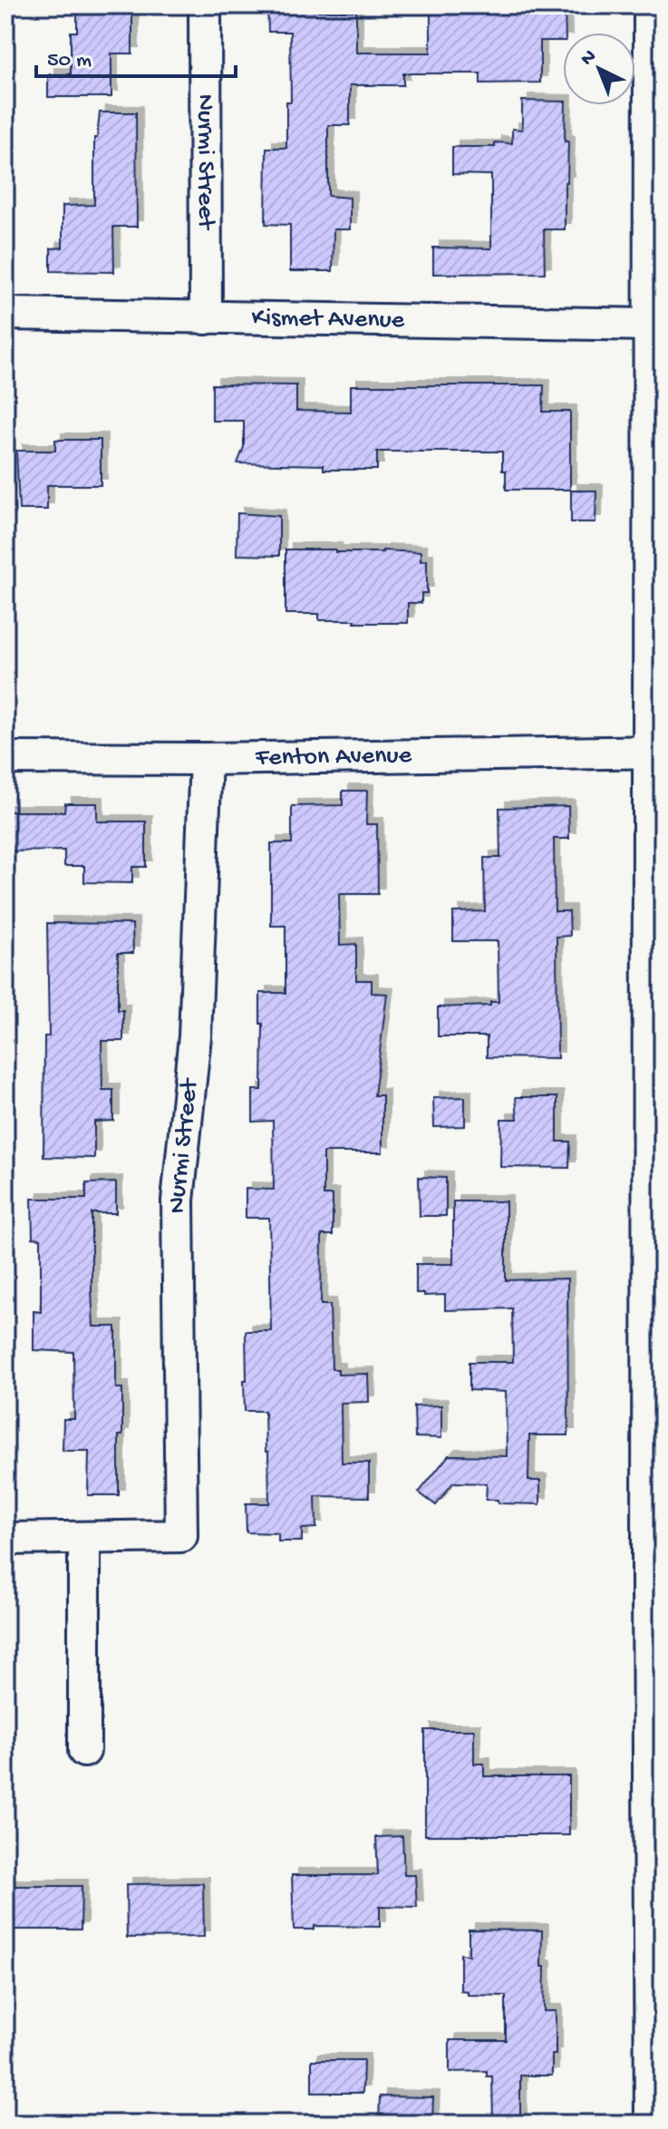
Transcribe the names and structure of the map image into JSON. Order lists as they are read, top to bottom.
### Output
{
  "streets": {
    "street": ["Nurmi Street", "Kismet Avenue", "Fenton Avenue"]
  },
  "crossings": [
    ["Nurmi Street", "Kismet Avenue"],
    ["Nurmi Street", "Fenton Avenue"]
  ],
  "scale_bar": "50 m",
  "north": "top left"
}
